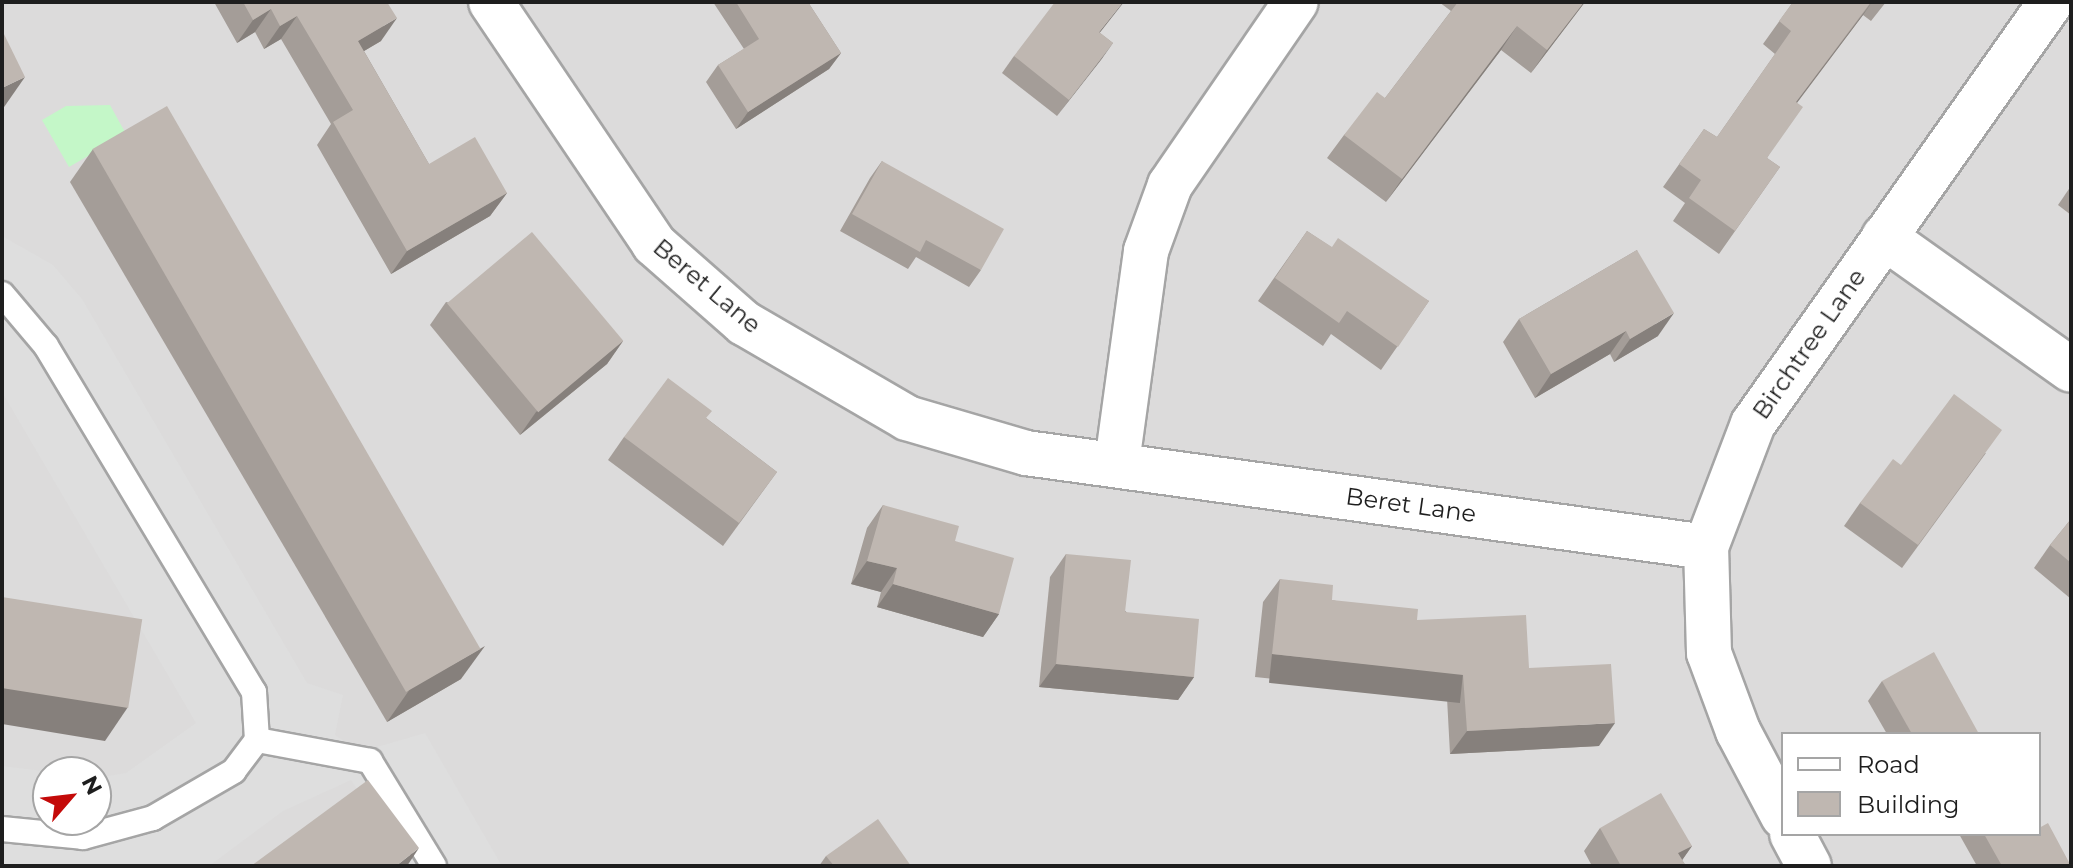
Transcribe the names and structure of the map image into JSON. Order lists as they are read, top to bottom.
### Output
{
  "streets": {
    "street": ["Beret Lane", "Birchtree Lane"]
  },
  "crossings": [
    ["Beret Lane", "Birchtree Lane"]
  ],
  "legend": ["Road", "Building"],
  "north": "top right"
}
